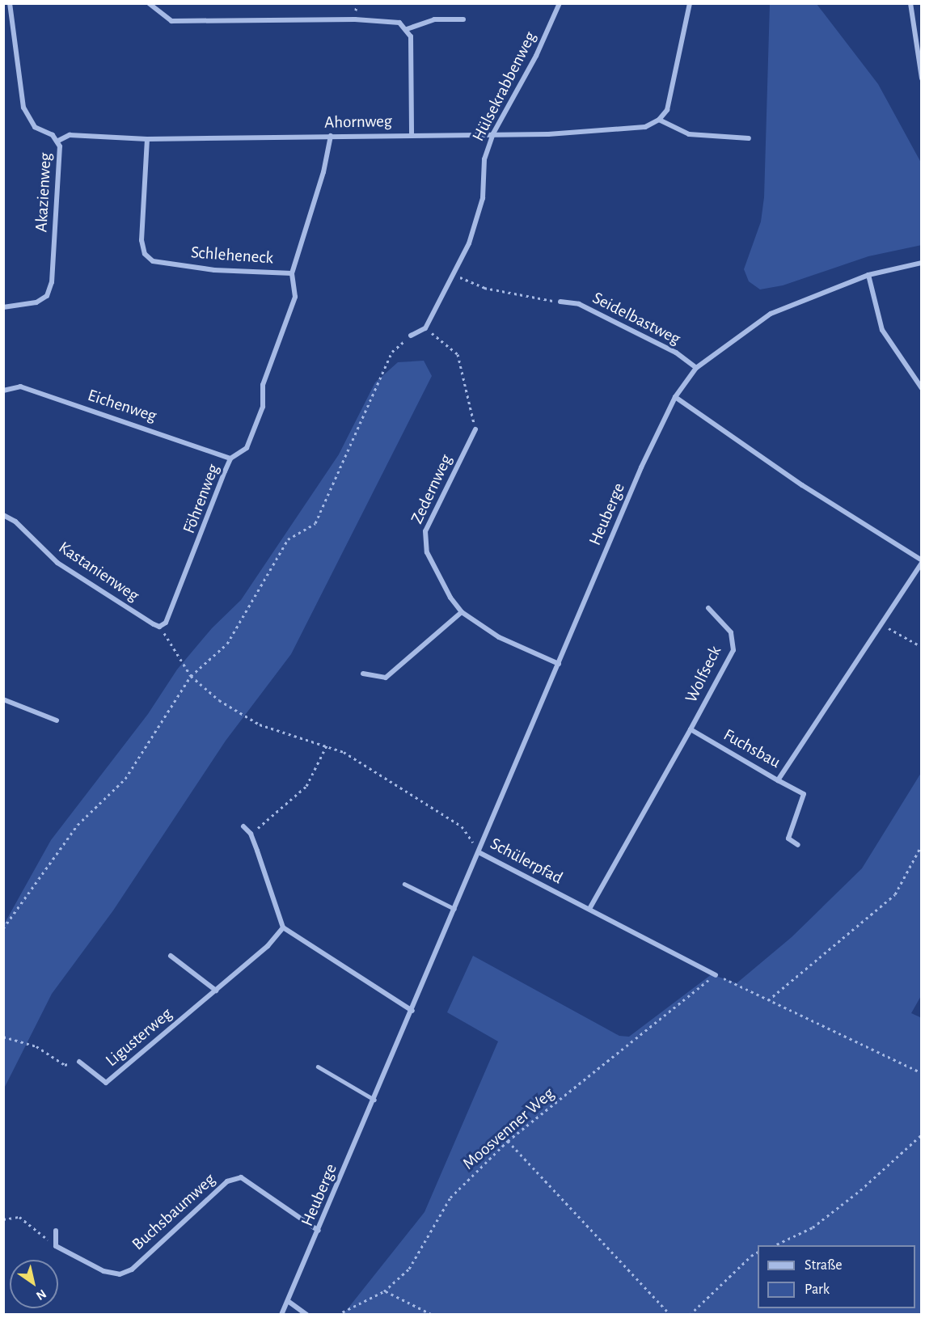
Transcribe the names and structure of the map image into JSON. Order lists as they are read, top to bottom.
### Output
{
  "streets": {
    "street": [
      "Hülsekrabbenweg",
      "Ahornweg",
      "Akazienweg",
      "Schleheneck",
      "Seidelbastweg",
      "Eichenweg",
      "Zedernweg",
      "Föhrenweg",
      "Heuberge",
      "Kastanienweg",
      "Wolfseck",
      "Fuchsbau",
      "Schülerpfad",
      "Ligusterweg",
      "Buchsbaumweg"
    ],
    "path": ["Moosvenner Weg"]
  },
  "crossings": [
    ["Hülsekrabbenweg", "Ahornweg"],
    ["Ahornweg", "Akazienweg"],
    ["Ahornweg", "Schleheneck"],
    ["Schleheneck", "Föhrenweg"],
    ["Seidelbastweg", "Heuberge"],
    ["Eichenweg", "Föhrenweg"],
    ["Zedernweg", "Heuberge"],
    ["Föhrenweg", "Kastanienweg"],
    ["Föhrenweg", "Schülerpfad"],
    ["Heuberge", "Fuchsbau"],
    ["Heuberge", "Schülerpfad"],
    ["Heuberge", "Buchsbaumweg"],
    ["Kastanienweg", "Schülerpfad"],
    ["Wolfseck", "Fuchsbau"],
    ["Schülerpfad", "Moosvenner Weg"]
  ],
  "legend": ["Straße", "Park"],
  "north": "bottom right"
}
